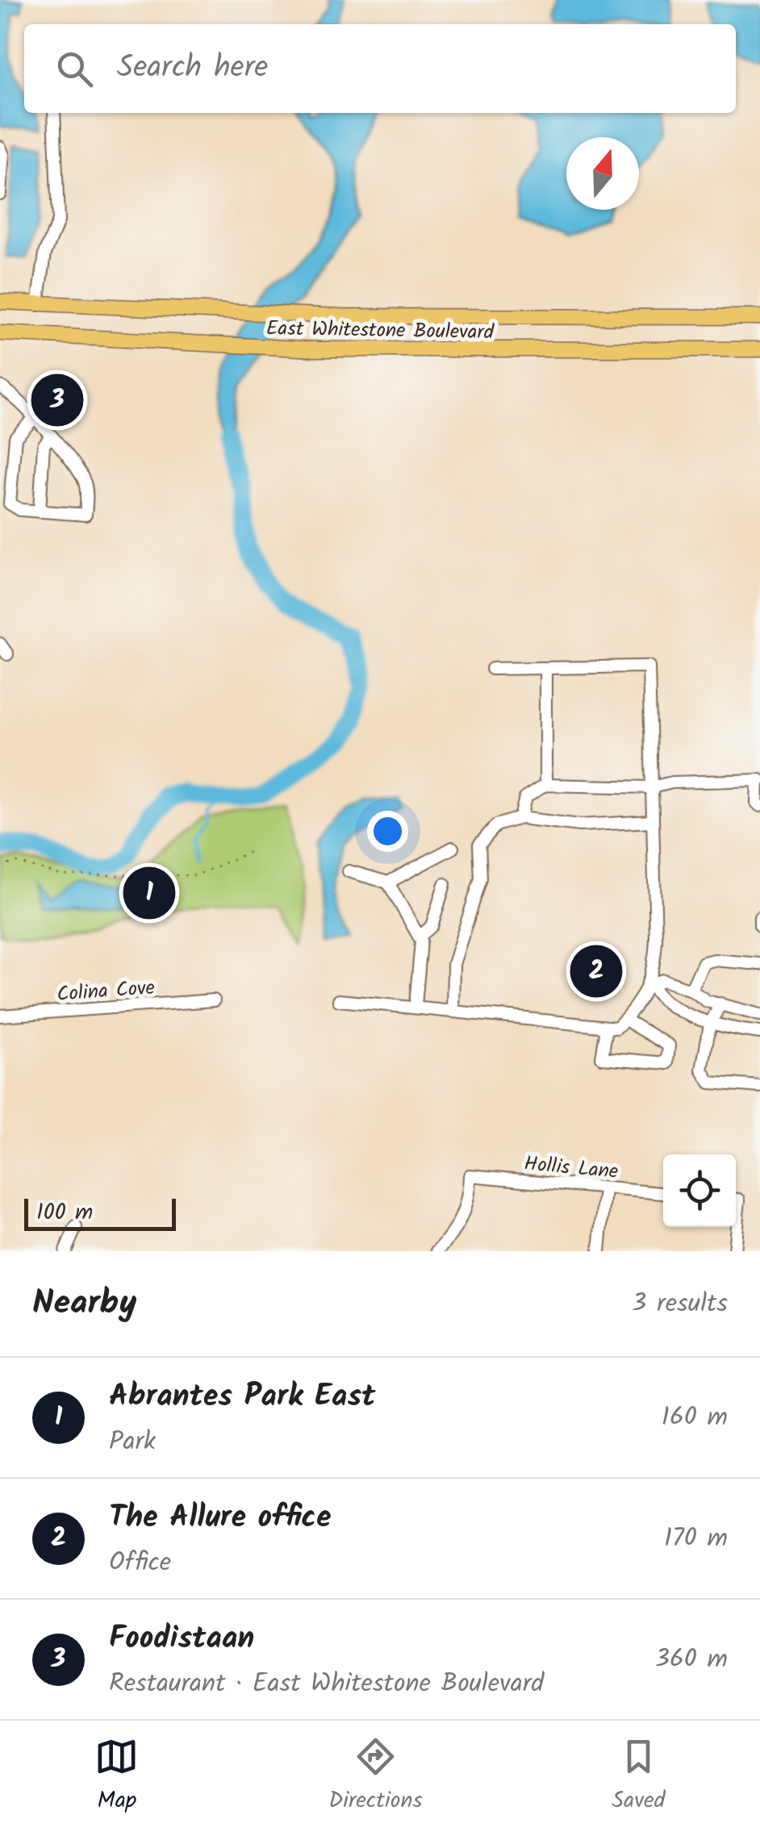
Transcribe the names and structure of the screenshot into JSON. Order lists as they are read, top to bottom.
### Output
{
  "streets": {
    "main road": ["East Whitestone Boulevard"],
    "street": ["Colina Cove", "Hollis Lane"]
  },
  "scale_bar": "100 m",
  "north": "top",
  "page": {
    "search": "Search here",
    "pins": ["3", "1", "2"],
    "scale": "100 m",
    "heading": ["Nearby", "3 results"],
    "list": [
      {
        "mark": "1",
        "name": "Abrantes Park East",
        "note": "Park",
        "value": "160 m"
      },
      {
        "mark": "2",
        "name": "The Allure office",
        "note": "Office",
        "value": "170 m"
      },
      {
        "mark": "3",
        "name": "Foodistaan",
        "note": "Restaurant · East Whitestone Boulevard",
        "value": "360 m"
      }
    ],
    "nav": ["Map", "Directions", "Saved"]
  }
}
